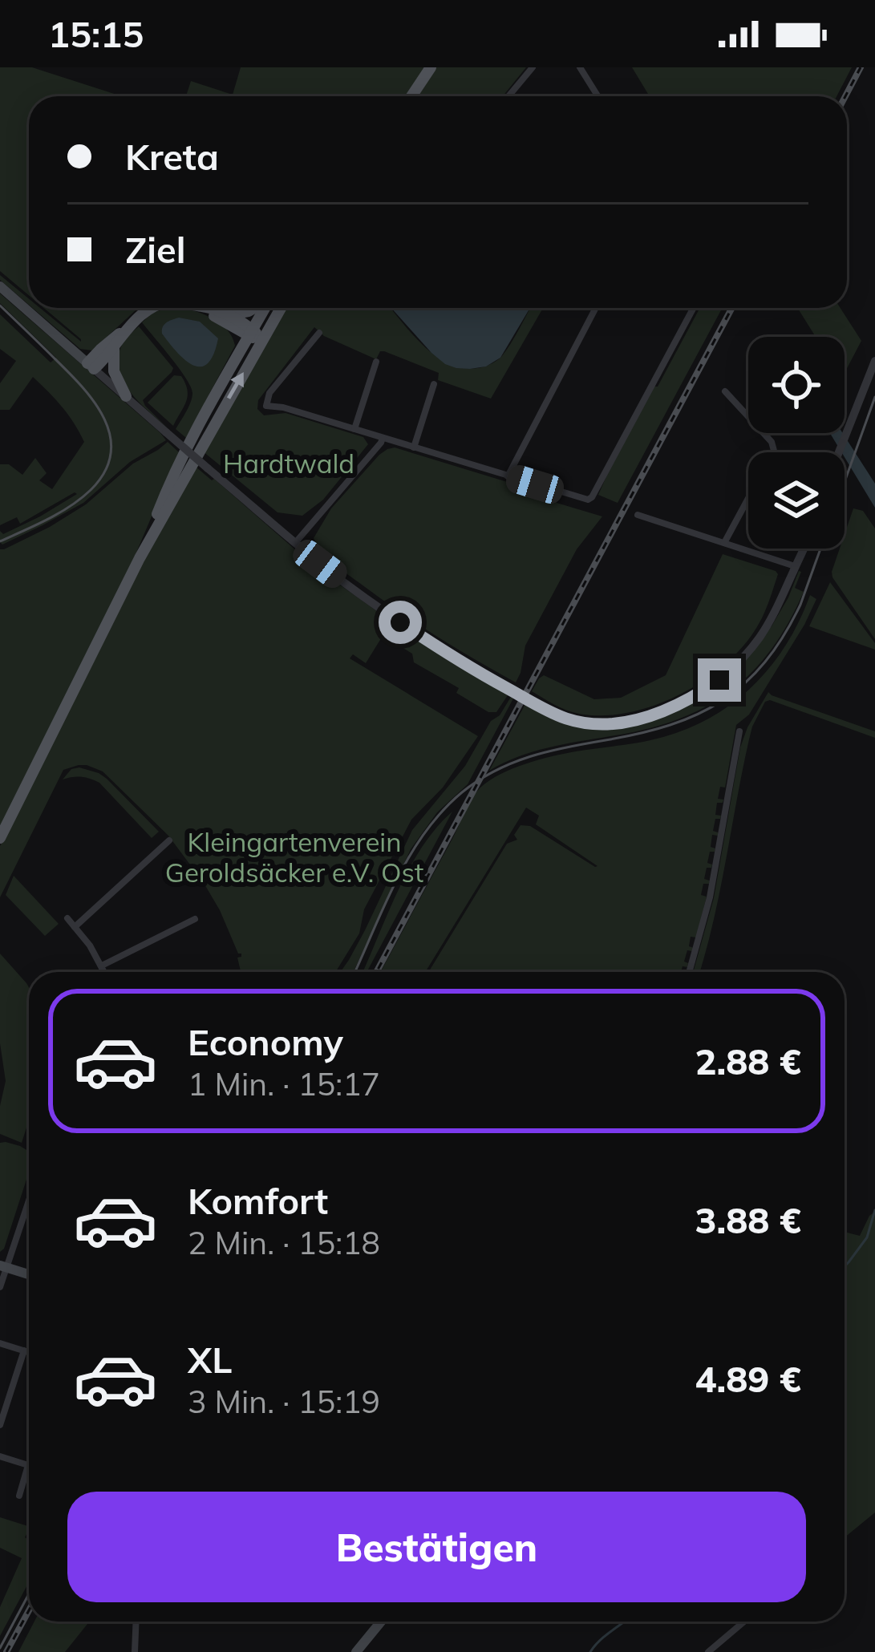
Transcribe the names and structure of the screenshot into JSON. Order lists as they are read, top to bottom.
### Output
{
  "parks": ["Hardtwald", "Kleingartenverein Geroldsäcker e.V. Ost"],
  "page": {
    "status": "15:15",
    "banner": ["Kreta", "Ziel"],
    "list": [
      {
        "name": "Economy",
        "note": "1 Min. · 15:17",
        "value": "2.88 €"
      },
      {
        "name": "Komfort",
        "note": "2 Min. · 15:18",
        "value": "3.88 €"
      },
      {
        "name": "XL",
        "note": "3 Min. · 15:19",
        "value": "4.89 €"
      }
    ],
    "buttons": "Bestätigen"
  }
}
